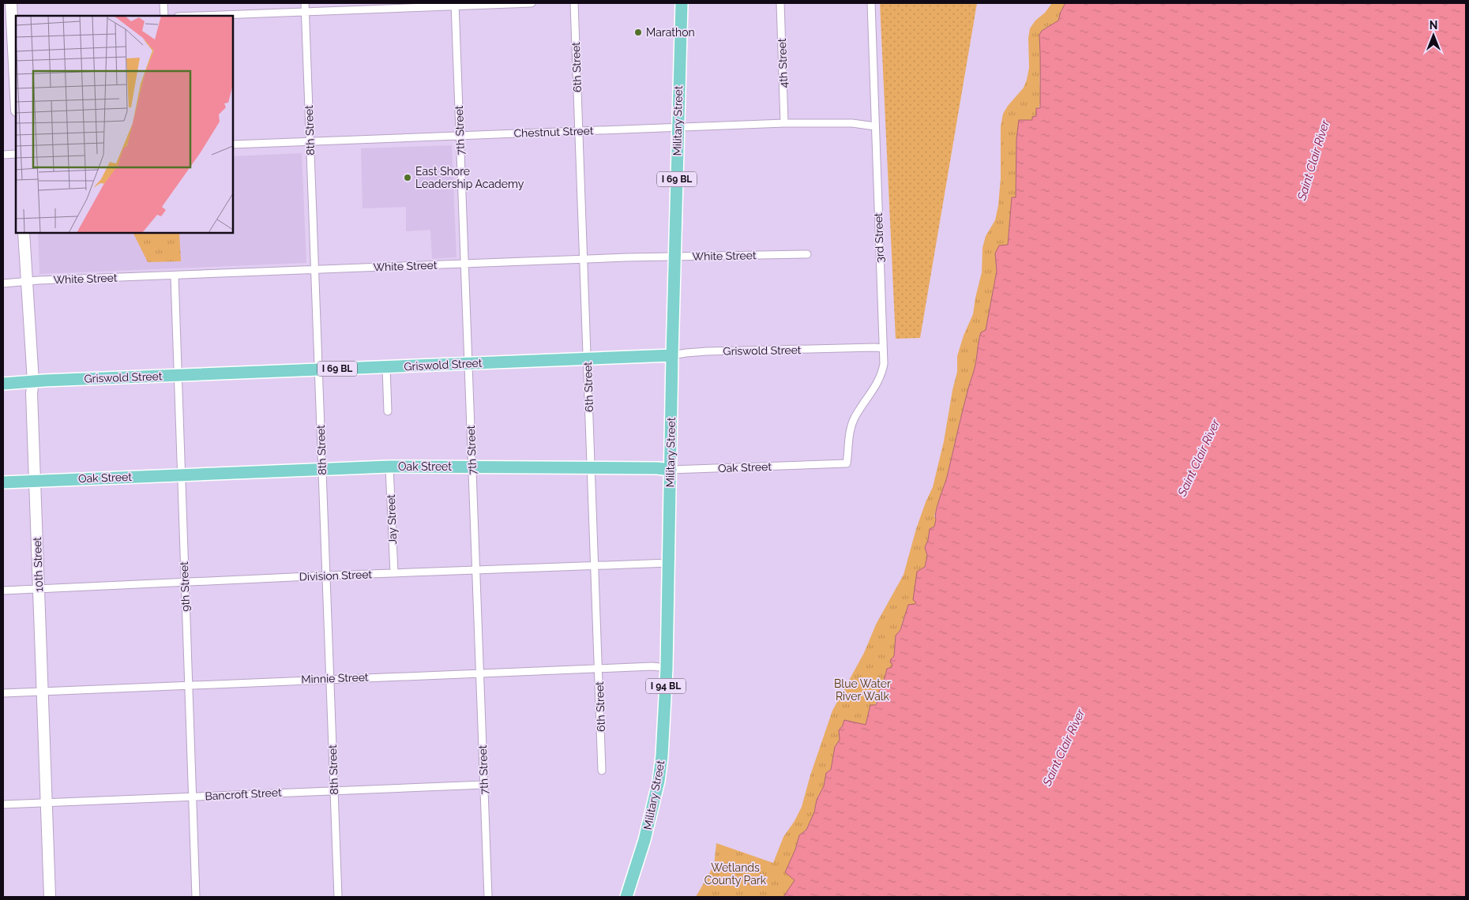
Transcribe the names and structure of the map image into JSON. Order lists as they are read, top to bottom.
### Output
{
  "streets": {
    "main road": [
      "Military Street",
      "I 69 BL",
      "Griswold Street",
      "Oak Street",
      "I 94 BL"
    ],
    "street": [
      "4th Street",
      "6th Street",
      "8th Street",
      "7th Street",
      "Chestnut Street",
      "3rd Street",
      "White Street",
      "Jay Street",
      "10th Street",
      "Division Street",
      "9th Street",
      "Minnie Street",
      "Bancroft Street"
    ]
  },
  "crossings": [
    ["4th Street", "Chestnut Street"],
    ["6th Street", "Chestnut Street"],
    ["6th Street", "White Street"],
    ["6th Street", "Griswold Street"],
    ["6th Street", "Oak Street"],
    ["6th Street", "Division Street"],
    ["6th Street", "Minnie Street"],
    ["Military Street", "Chestnut Street"],
    ["Military Street", "White Street"],
    ["Military Street", "Griswold Street"],
    ["Military Street", "Oak Street"],
    ["Military Street", "Division Street"],
    ["Military Street", "Minnie Street"],
    ["8th Street", "Chestnut Street"],
    ["8th Street", "White Street"],
    ["8th Street", "Griswold Street"],
    ["8th Street", "Oak Street"],
    ["8th Street", "Division Street"],
    ["8th Street", "Minnie Street"],
    ["8th Street", "Bancroft Street"],
    ["7th Street", "Chestnut Street"],
    ["7th Street", "White Street"],
    ["7th Street", "Griswold Street"],
    ["7th Street", "Oak Street"],
    ["7th Street", "Division Street"],
    ["7th Street", "Minnie Street"],
    ["7th Street", "Bancroft Street"],
    ["Chestnut Street", "3rd Street"],
    ["3rd Street", "Griswold Street"],
    ["3rd Street", "Oak Street"],
    ["White Street", "10th Street"],
    ["White Street", "9th Street"],
    ["Griswold Street", "10th Street"],
    ["Griswold Street", "9th Street"],
    ["Oak Street", "Jay Street"],
    ["Oak Street", "10th Street"],
    ["Oak Street", "9th Street"],
    ["Jay Street", "Division Street"],
    ["10th Street", "Division Street"],
    ["10th Street", "Minnie Street"],
    ["10th Street", "Bancroft Street"],
    ["Division Street", "9th Street"],
    ["9th Street", "Minnie Street"],
    ["9th Street", "Bancroft Street"]
  ],
  "water": ["Saint Clair River"],
  "parks": ["Blue Water River Walk", "Wetlands County Park"],
  "places": ["Marathon", "East Shore Leadership Academy"],
  "north": "top"
}
